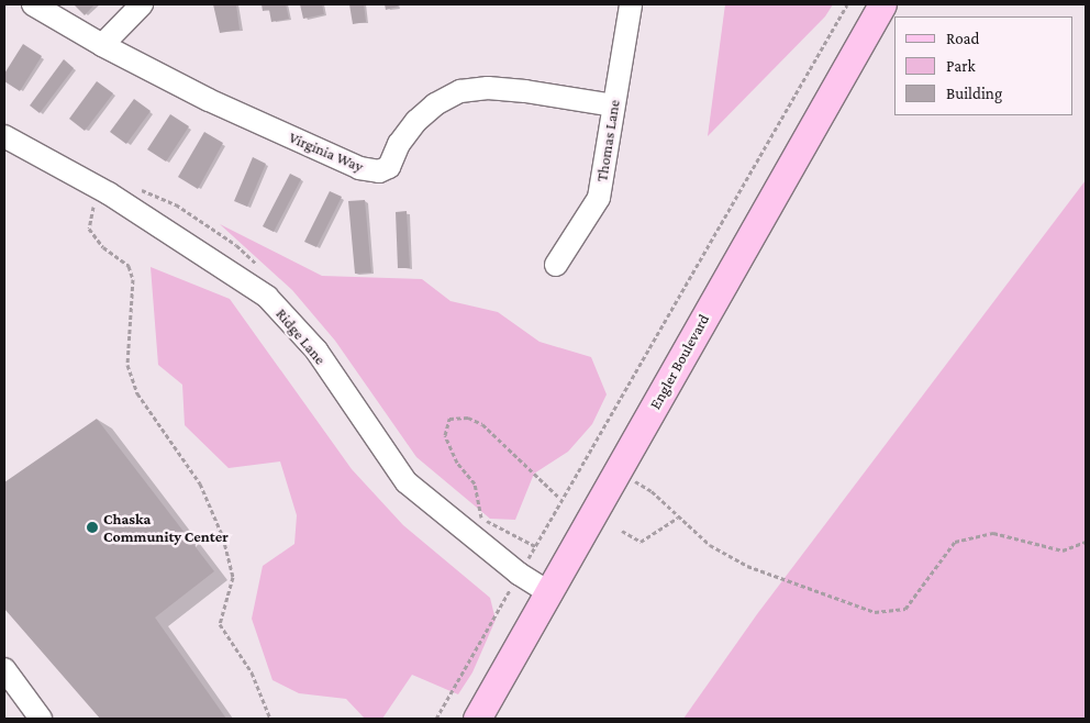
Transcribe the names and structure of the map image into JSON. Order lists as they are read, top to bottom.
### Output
{
  "streets": {
    "main road": ["Engler Boulevard"],
    "street": ["Thomas Lane", "Virginia Way", "Ridge Lane"]
  },
  "crossings": [
    ["Thomas Lane", "Virginia Way"],
    ["Ridge Lane", "Engler Boulevard"]
  ],
  "places": ["Chaska Community Center"],
  "legend": ["Road", "Park", "Building"]
}
